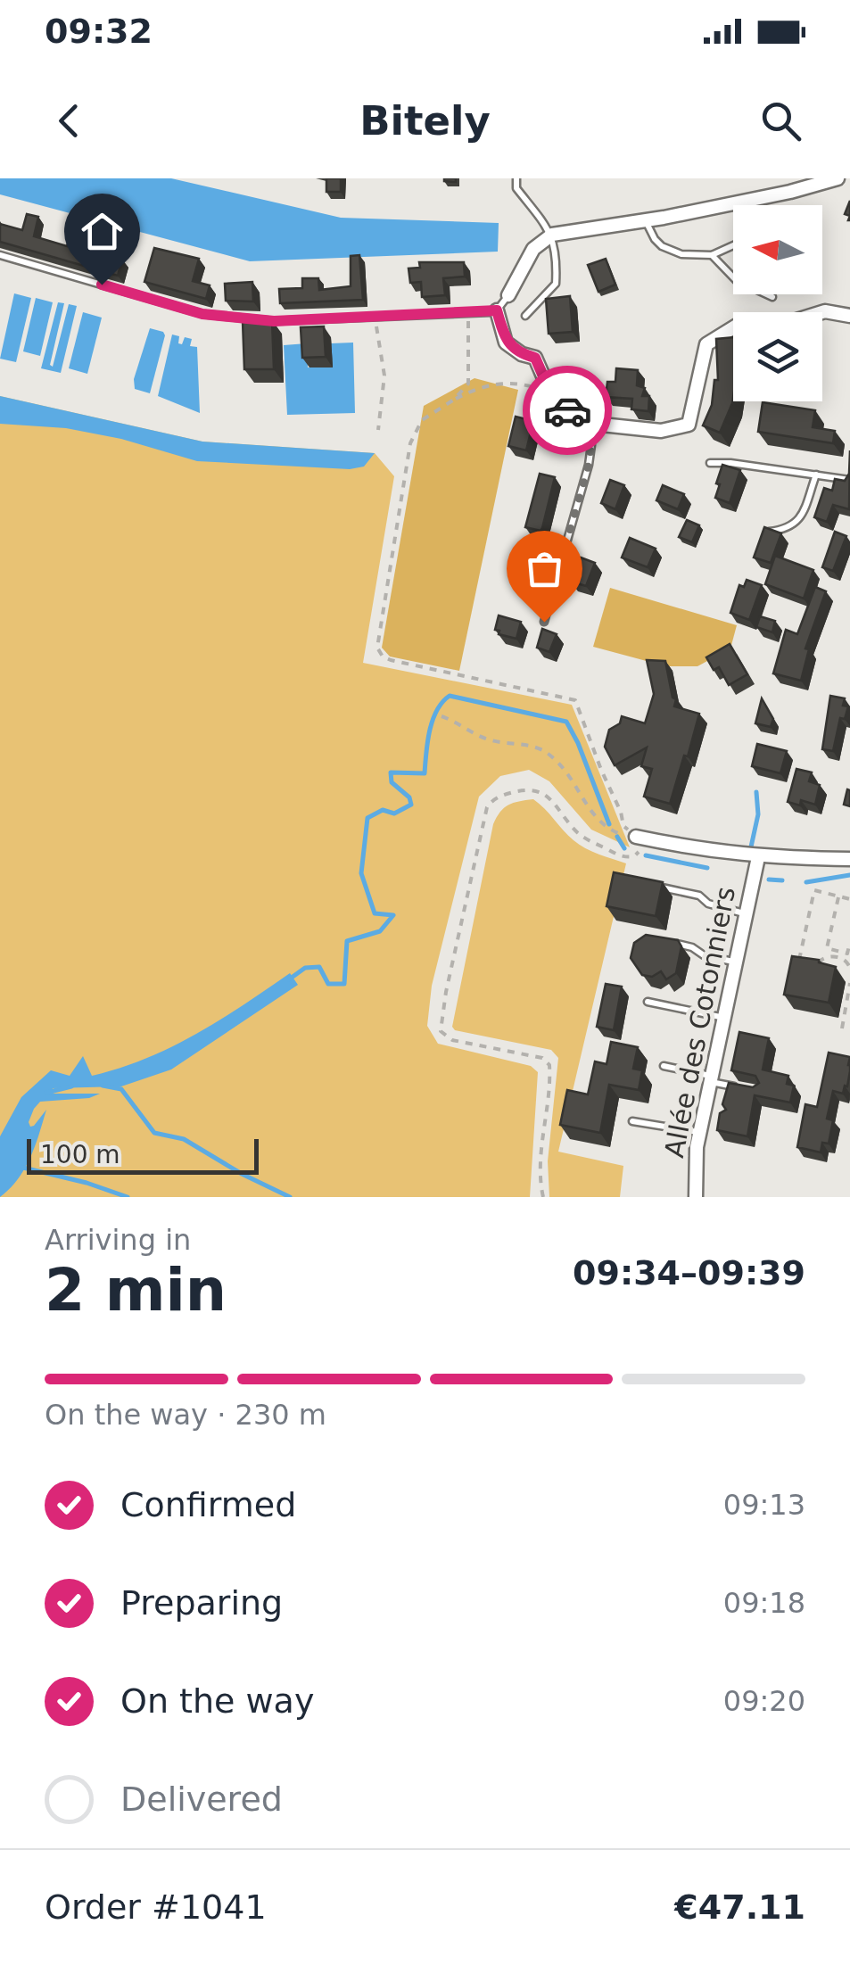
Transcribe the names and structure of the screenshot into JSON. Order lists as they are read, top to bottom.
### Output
{
  "streets": {
    "street": ["Allée des Cotonniers"]
  },
  "scale_bar": "100 m",
  "north": "left",
  "page": {
    "status": "09:32",
    "header": "Bitely",
    "scale": "100 m",
    "heading": ["2 min", "Arriving in", "09:34–09:39"],
    "panel": ["Order #1041", "€47.11"],
    "bar": "On the way · 230 m",
    "list": [
      ["Confirmed", "09:13"],
      ["Preparing", "09:18"],
      ["On the way", "09:20"],
      "Delivered"
    ]
  }
}
